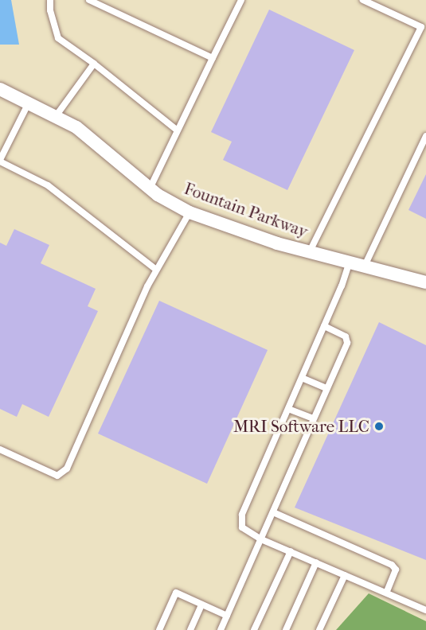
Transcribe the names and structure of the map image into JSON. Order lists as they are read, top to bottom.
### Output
{
  "streets": {
    "street": ["Fountain Parkway"]
  },
  "places": ["MRI Software LLC"]
}
